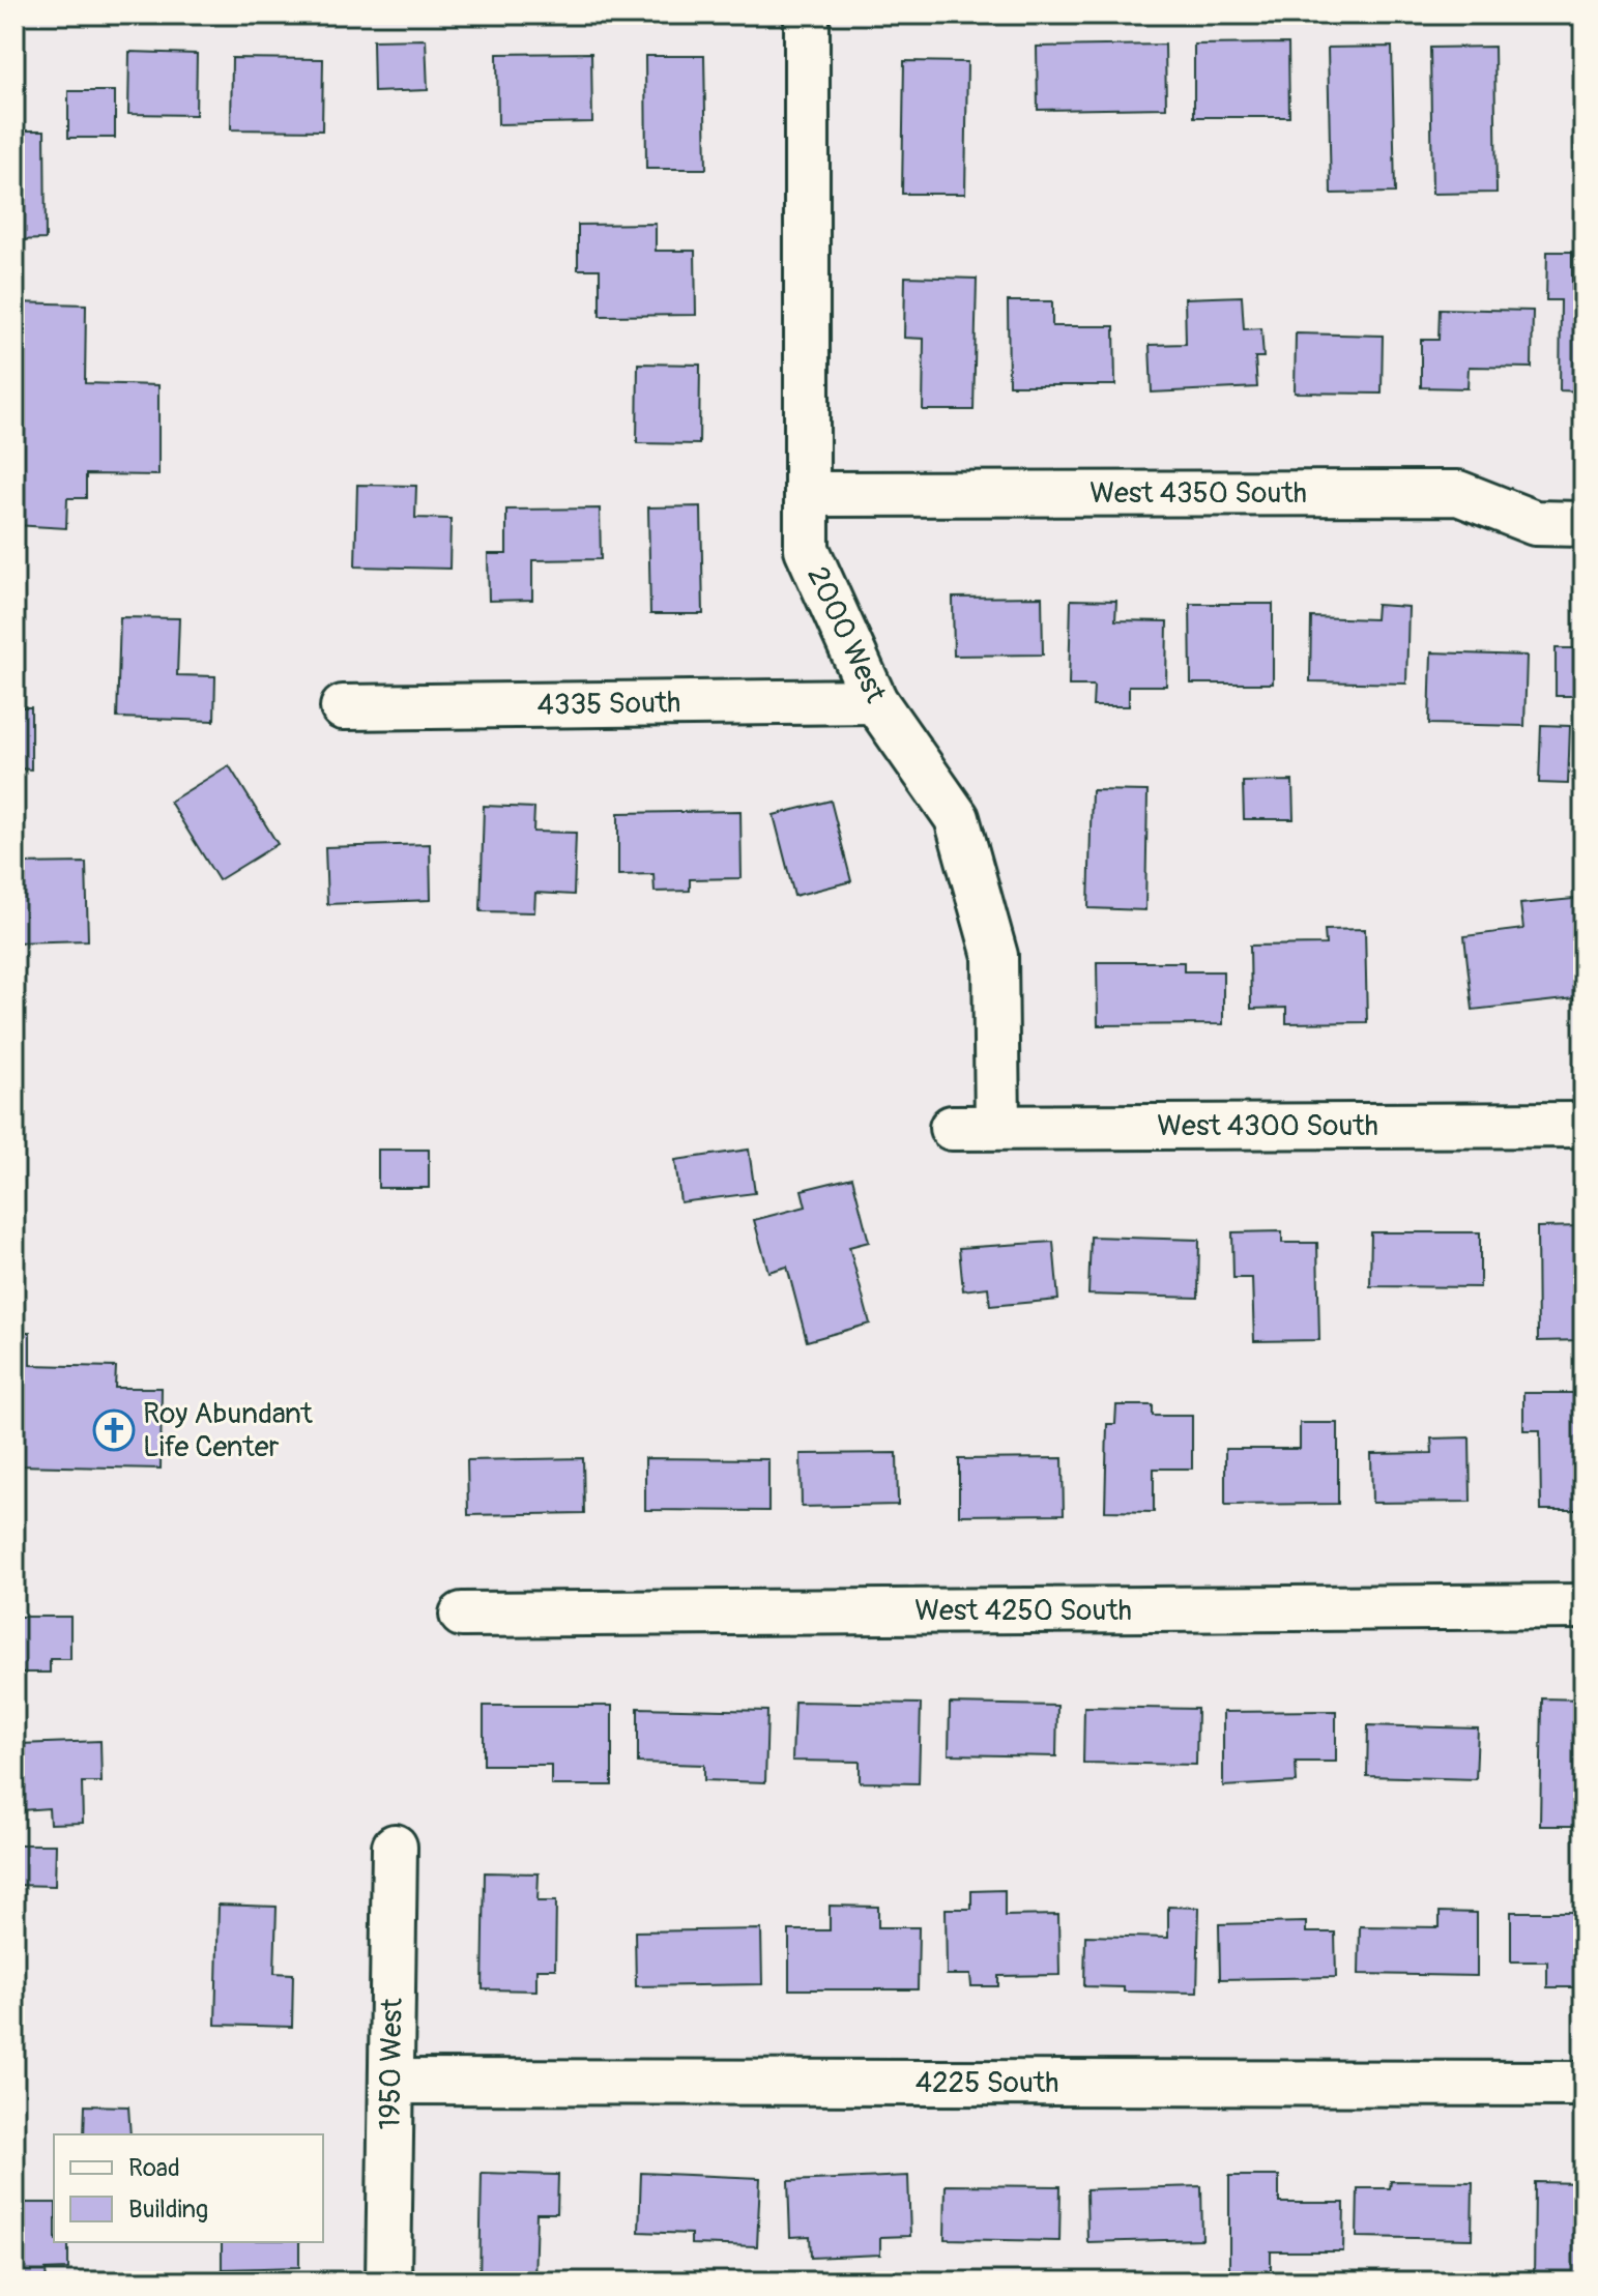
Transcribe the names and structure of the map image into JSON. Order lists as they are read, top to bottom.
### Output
{
  "streets": {
    "street": [
      "West 4350 South",
      "2000 West",
      "4335 South",
      "West 4300 South",
      "West 4250 South",
      "1950 West",
      "4225 South"
    ]
  },
  "crossings": [
    ["West 4350 South", "2000 West"],
    ["2000 West", "4335 South"],
    ["2000 West", "West 4300 South"],
    ["1950 West", "4225 South"]
  ],
  "places": {
    "church": ["Roy Abundant Life Center"]
  },
  "legend": ["Road", "Building"]
}
